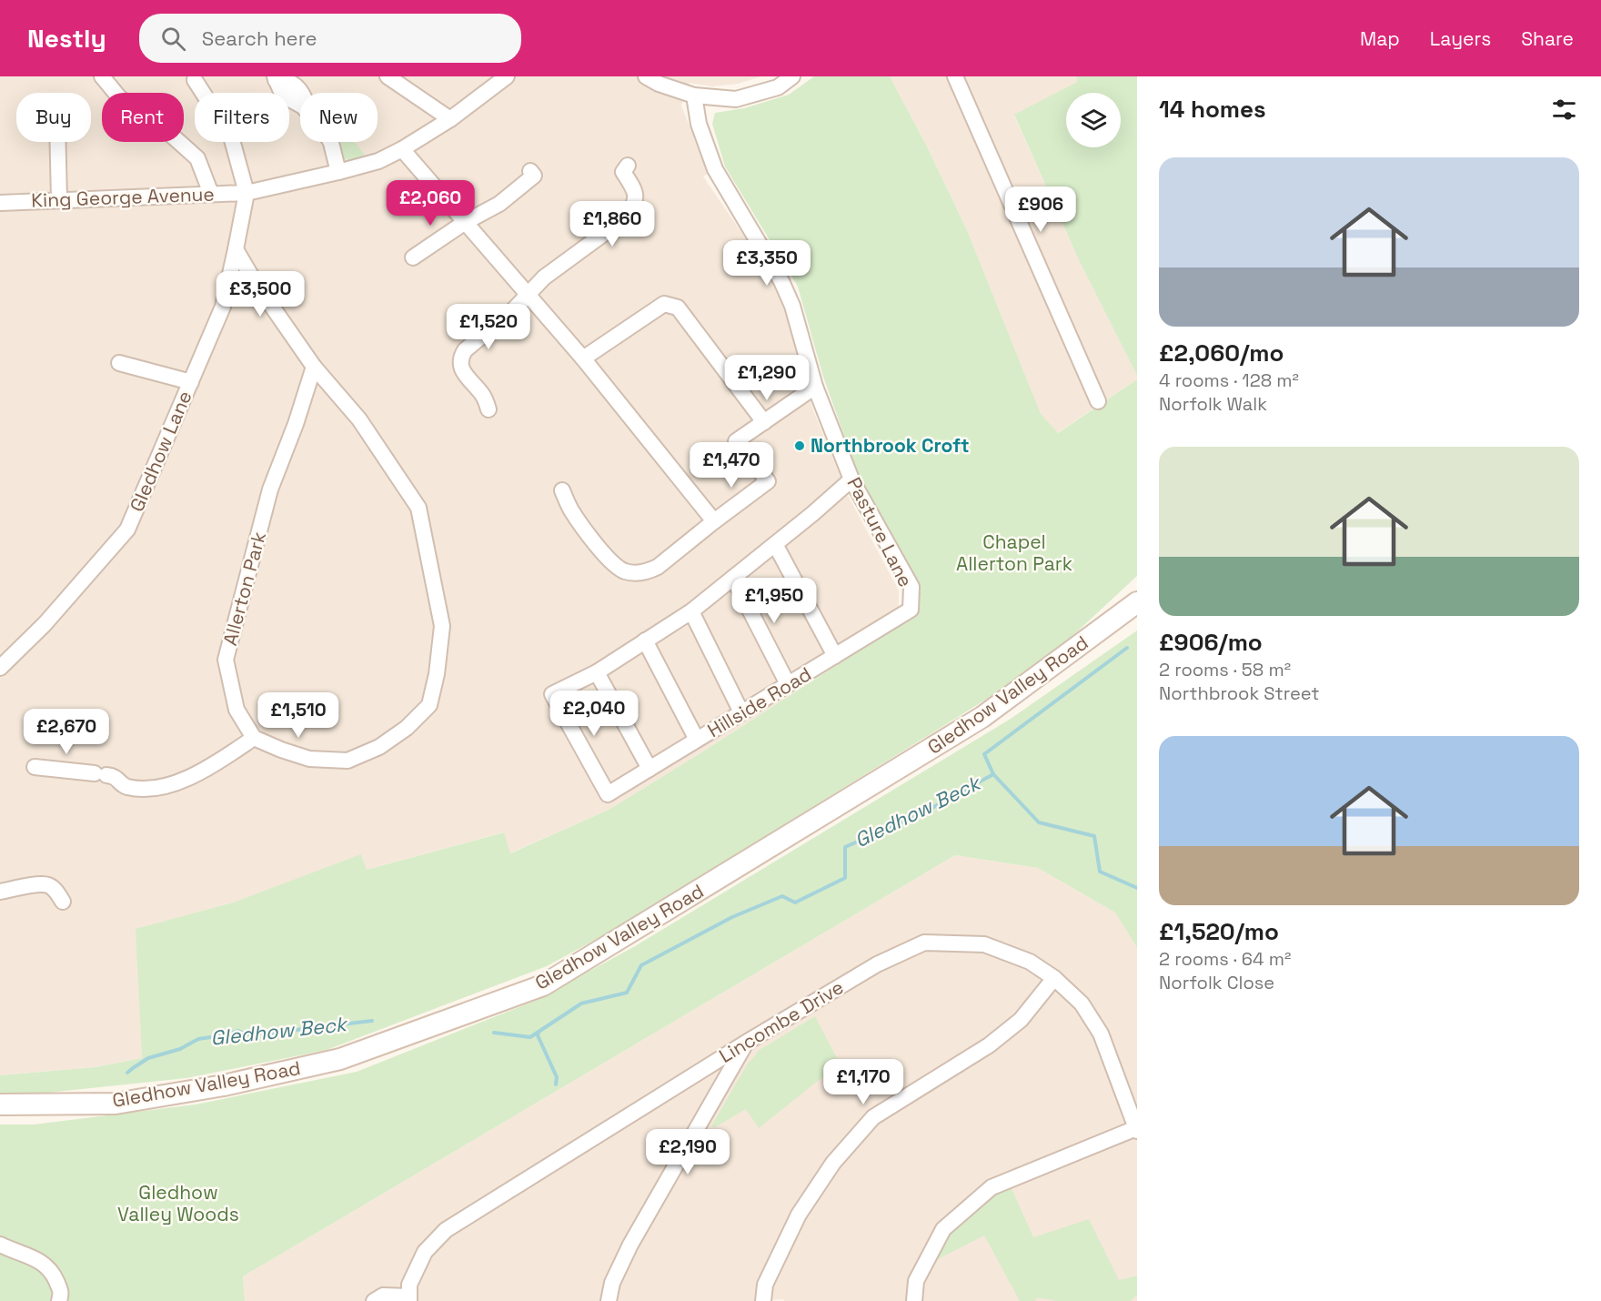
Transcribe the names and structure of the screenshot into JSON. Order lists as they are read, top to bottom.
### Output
{
  "streets": {
    "street": [
      "King George Avenue",
      "Gledhow Lane",
      "Pasture Lane",
      "Allerton Park",
      "Gledhow Valley Road",
      "Hillside Road",
      "Lincombe Drive"
    ]
  },
  "crossings": [
    ["King George Avenue", "Gledhow Lane"],
    ["Pasture Lane", "Hillside Road"]
  ],
  "water": ["Gledhow Beck"],
  "parks": ["Chapel Allerton Park", "Gledhow Valley Woods"],
  "places": ["Northbrook Croft"],
  "page": {
    "header": "Nestly",
    "search": "Search here",
    "nav": ["Map", "Layers", "Share"],
    "heading": "14 homes",
    "chip": [
      "Buy",
      "Rent",
      "Filters",
      "New"
    ],
    "list": [
      {
        "name": "£2,060/mo",
        "note": "4 rooms · 128 m² · Norfolk Walk"
      },
      {
        "name": "£906/mo",
        "note": "2 rooms · 58 m² · Northbrook Street"
      },
      {
        "name": "£1,520/mo",
        "note": "2 rooms · 64 m² · Norfolk Close"
      }
    ],
    "price": [
      "£2,060",
      "£906",
      "£1,860",
      "£3,350",
      "£3,500",
      "£1,520",
      "£1,290",
      "£1,470",
      "£1,950",
      "£2,040",
      "£1,510",
      "£2,670",
      "£1,170",
      "£2,190"
    ]
  }
}
